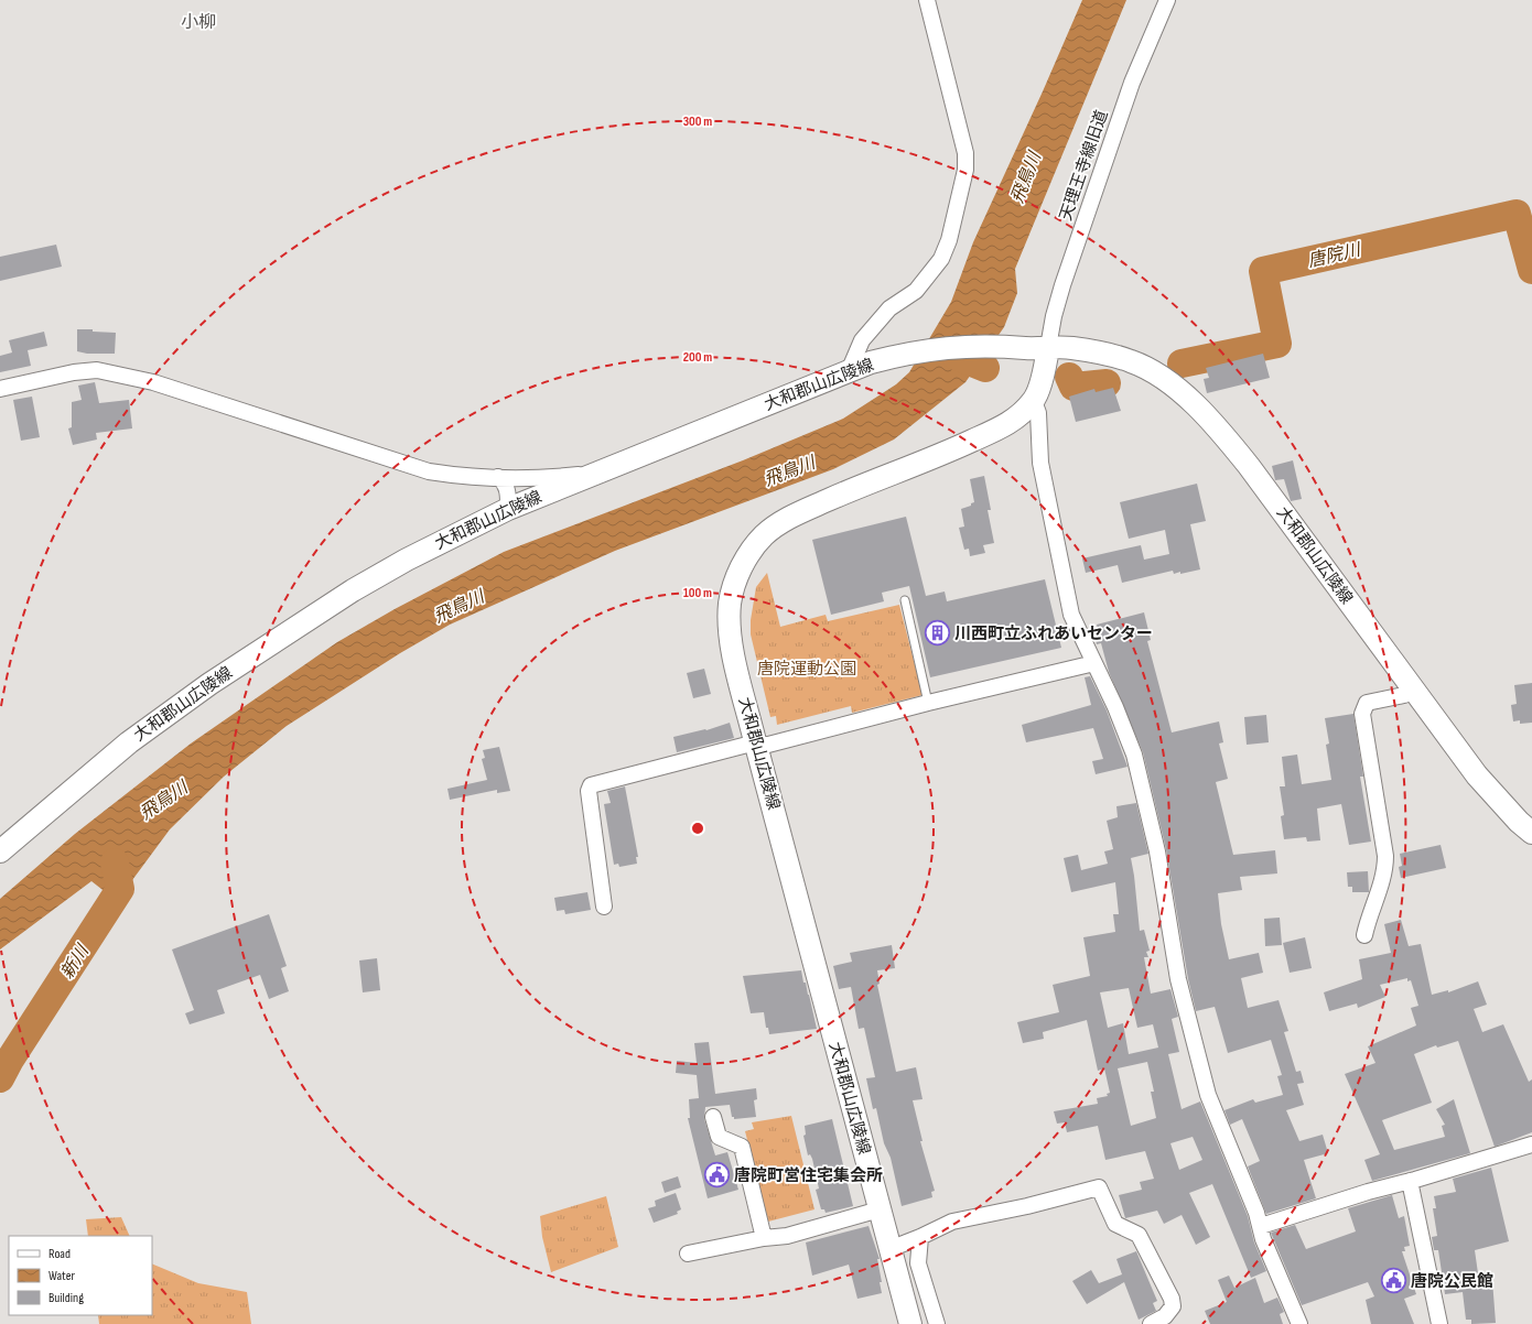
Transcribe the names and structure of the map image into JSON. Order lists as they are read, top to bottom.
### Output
{
  "streets": {
    "main road": ["大和郡山広陵線"],
    "street": ["天理王寺線旧道"]
  },
  "crossings": [
    ["天理王寺線旧道", "大和郡山広陵線"]
  ],
  "districts": ["小柳"],
  "water": ["飛鳥川", "唐院川", "新川"],
  "parks": ["唐院運動公園"],
  "places": {
    "building": ["川西町立ふれあいセンター"],
    "public building": ["唐院町営住宅集会所", "唐院公民館"]
  },
  "legend": ["Road", "Water", "Building"],
  "rings": ["300 m", "200 m", "100 m"]
}
